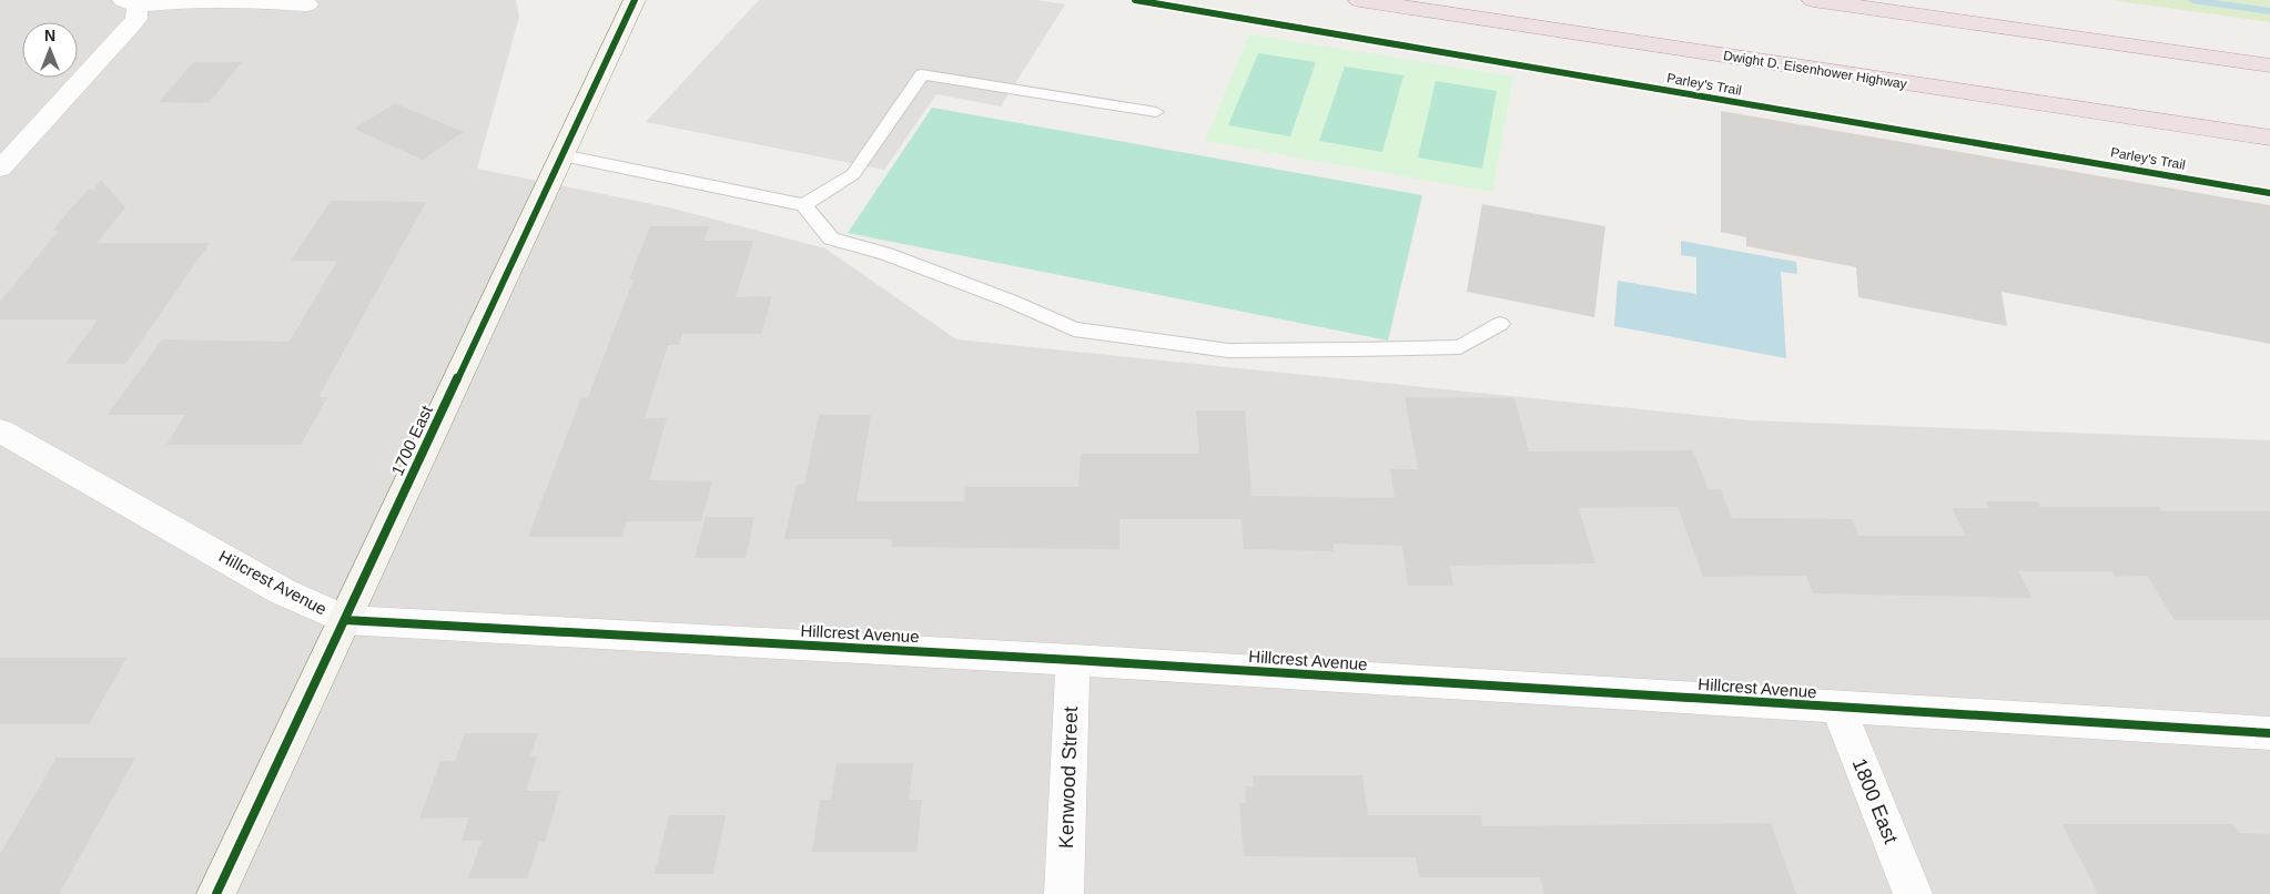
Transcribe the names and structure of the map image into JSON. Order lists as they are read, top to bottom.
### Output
{
  "streets": {
    "highway": ["Dwight D. Eisenhower Highway"],
    "street": [
      "1700 East",
      "Hillcrest Avenue",
      "Kenwood Street",
      "1800 East"
    ],
    "cycle path": ["Parley's Trail"]
  },
  "crossings": [
    ["1700 East", "Hillcrest Avenue"],
    ["Hillcrest Avenue", "Kenwood Street"],
    ["Hillcrest Avenue", "1800 East"]
  ],
  "north": "top"
}
